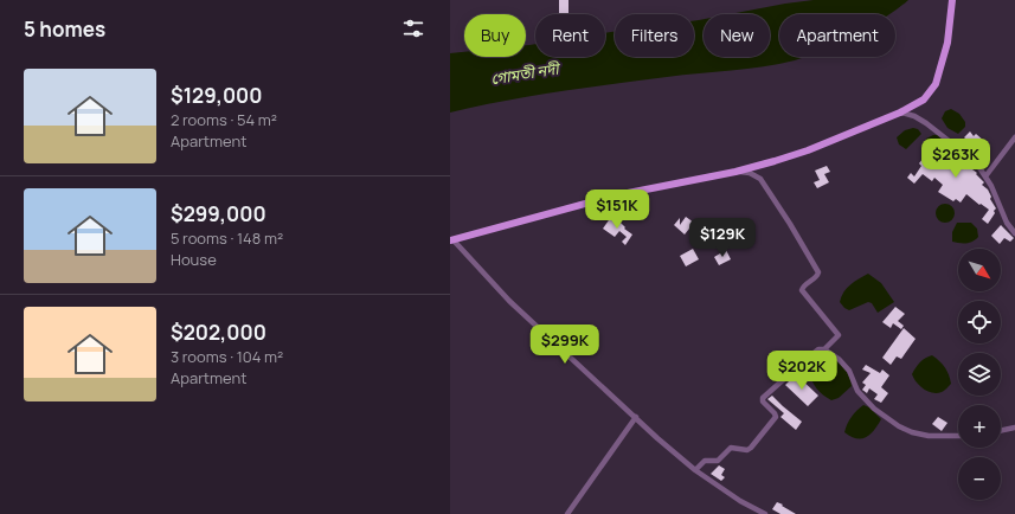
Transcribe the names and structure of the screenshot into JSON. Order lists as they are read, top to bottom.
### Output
{
  "water": ["গোমতী নদী"],
  "north": "bottom right",
  "page": {
    "heading": "5 homes",
    "chip": [
      "Buy",
      "Rent",
      "Filters",
      "New",
      "Apartment"
    ],
    "list": [
      {
        "name": "$129,000",
        "note": "2 rooms · 54 m² · Apartment"
      },
      {
        "name": "$299,000",
        "note": "5 rooms · 148 m² · House"
      },
      {
        "name": "$202,000",
        "note": "3 rooms · 104 m² · Apartment"
      }
    ],
    "price": [
      "$263K",
      "$151K",
      "$129K",
      "$299K",
      "$202K"
    ],
    "map_buttons": ["+", "−"]
  }
}
